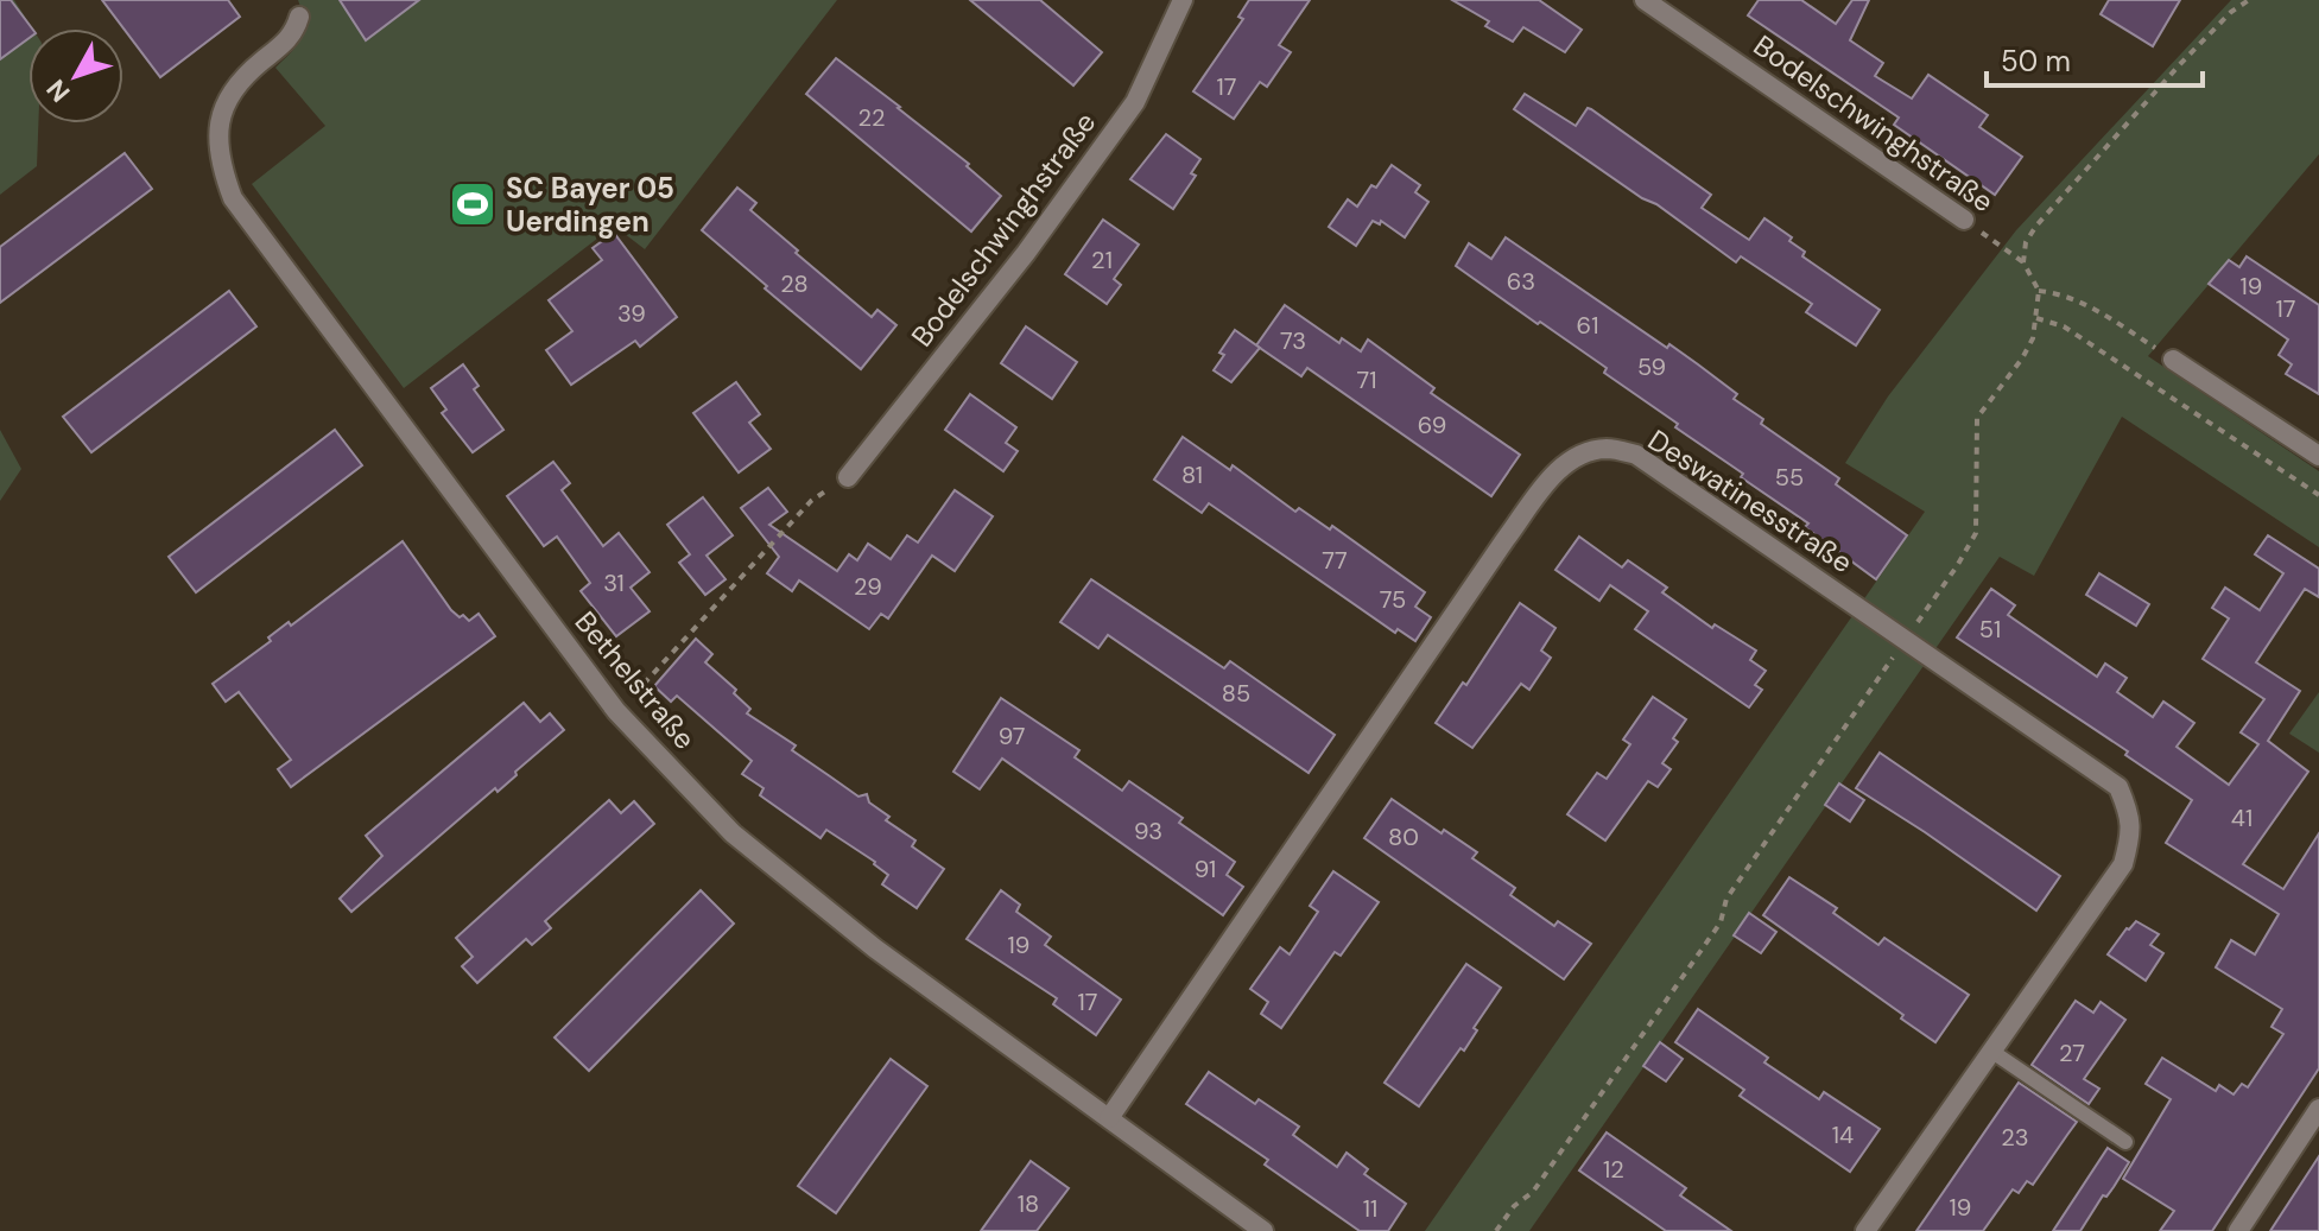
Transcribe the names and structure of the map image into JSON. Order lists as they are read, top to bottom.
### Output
{
  "streets": {
    "street": ["Bodelschwinghstraße", "Deswatinesstraße", "Bethelstraße"]
  },
  "crossings": [
    ["Deswatinesstraße", "Bethelstraße"]
  ],
  "places": {
    "sports": ["SC Bayer 05 Uerdingen"]
  },
  "house_numbers": [
    "17",
    "22",
    "21",
    "63",
    "28",
    "19",
    "17",
    "39",
    "61",
    "73",
    "59",
    "71",
    "69",
    "81",
    "55",
    "77",
    "31",
    "29",
    "75",
    "51",
    "85",
    "97",
    "41",
    "93",
    "80",
    "91",
    "19",
    "17",
    "27",
    "14",
    "23",
    "12",
    "18",
    "19",
    "11"
  ],
  "scale_bar": "50 m",
  "north": "bottom left"
}
